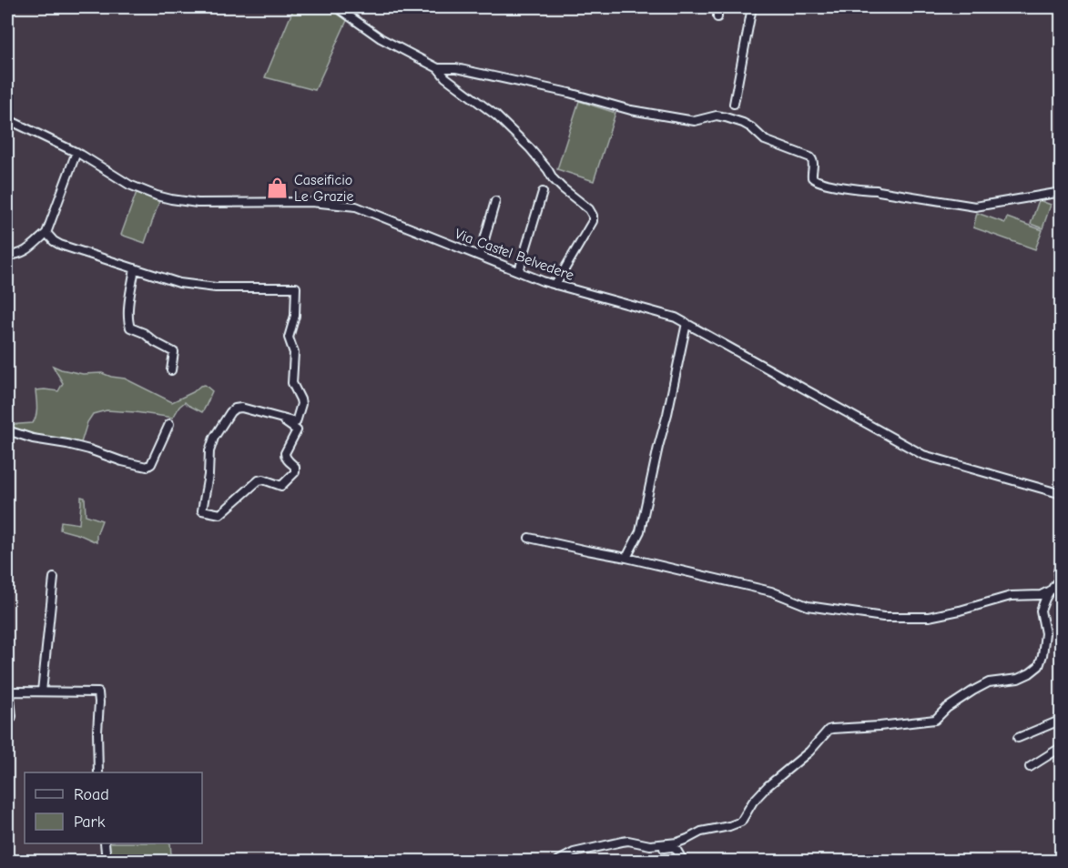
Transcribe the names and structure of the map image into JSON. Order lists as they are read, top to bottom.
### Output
{
  "streets": {
    "street": ["Via Castel Belvedere"]
  },
  "places": {
    "shop": ["Caseificio Le Grazie"]
  },
  "legend": ["Road", "Park"]
}
